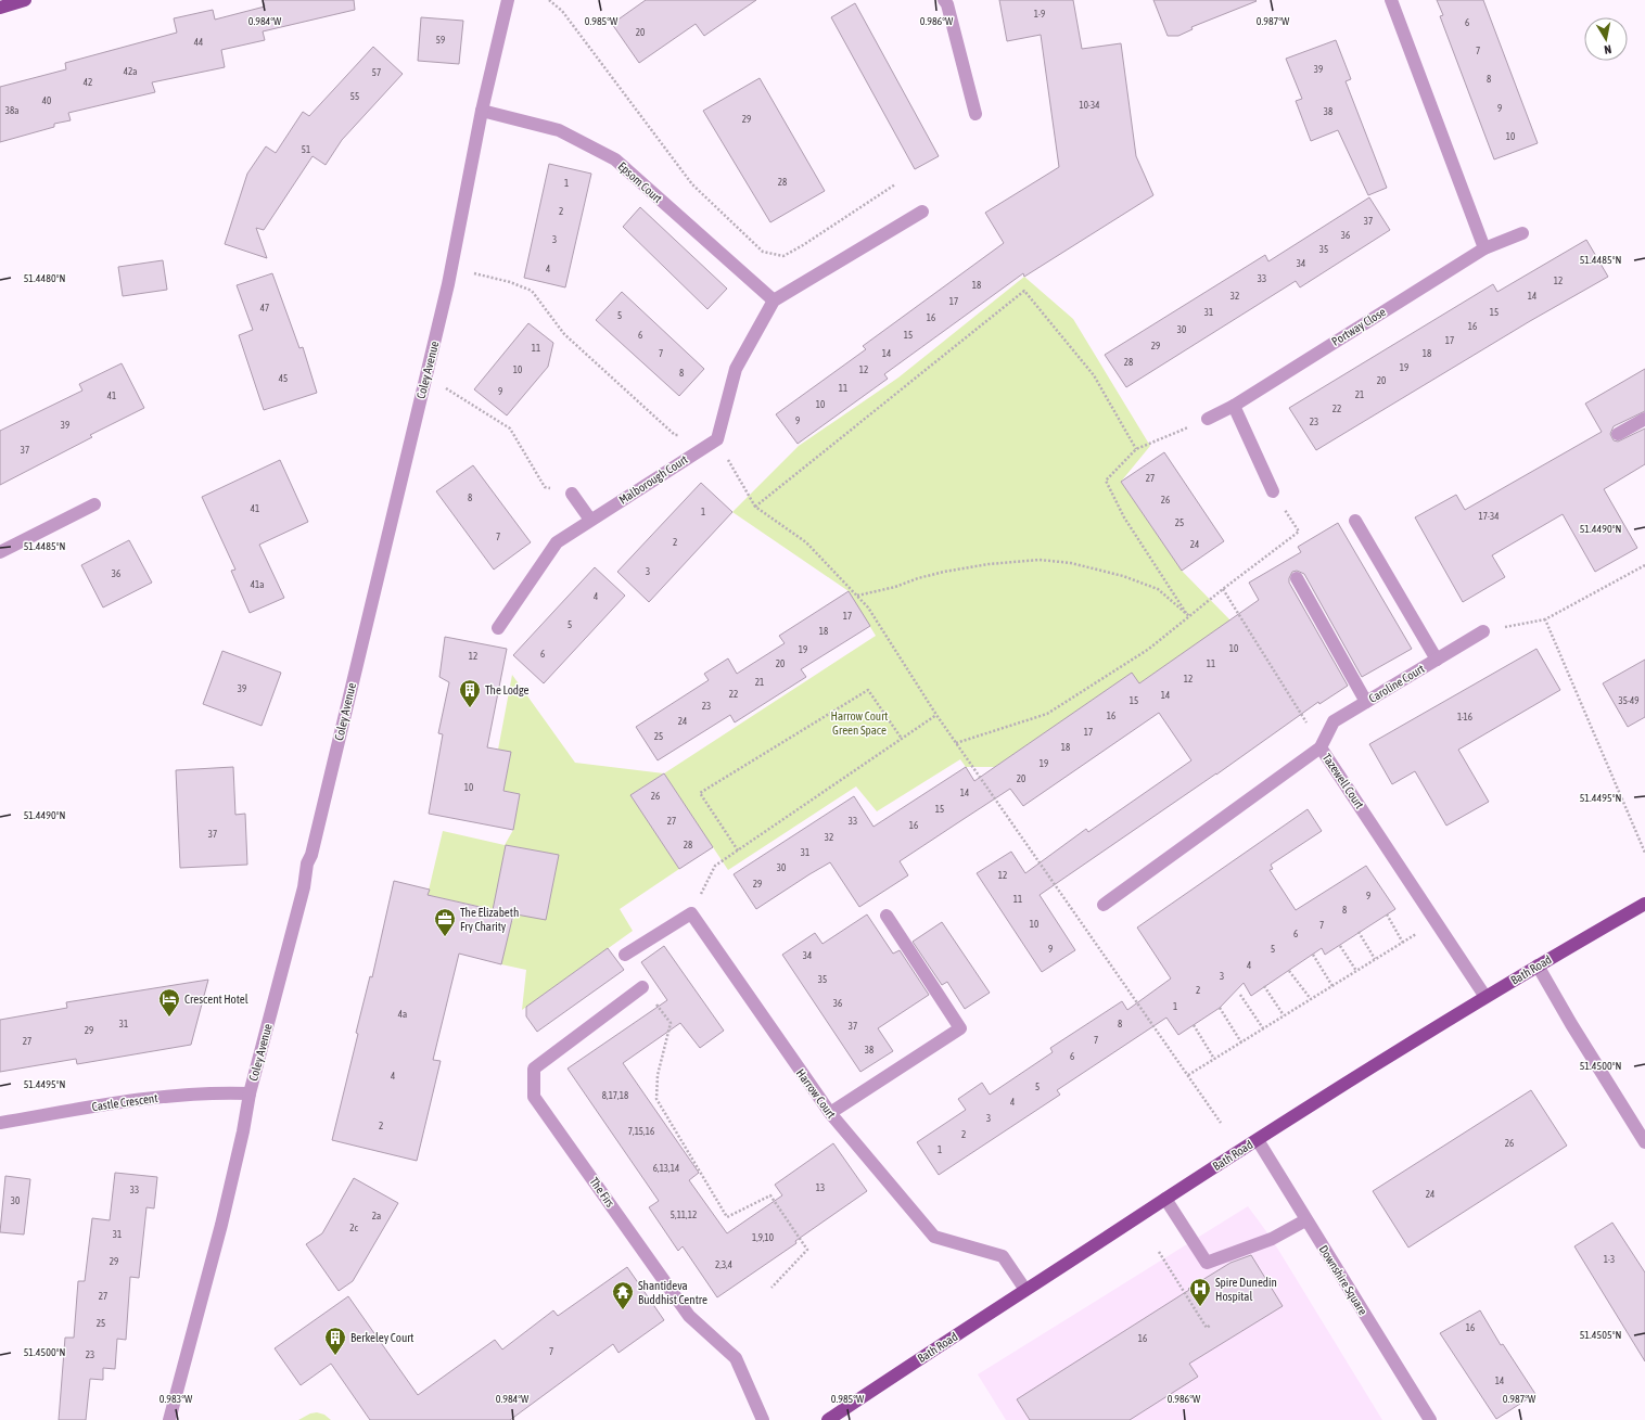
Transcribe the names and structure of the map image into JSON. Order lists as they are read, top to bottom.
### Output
{
  "streets": {
    "main road": ["Bath Road"],
    "street": [
      "Epsom Court",
      "Portway Close",
      "Coley Avenue",
      "Malborough Court",
      "Caroline Court",
      "Tazewell Court",
      "Harrow Court",
      "Castle Crescent",
      "The Firs",
      "Downshire Square"
    ]
  },
  "crossings": [
    ["Epsom Court", "Coley Avenue"],
    ["Coley Avenue", "Castle Crescent"],
    ["Caroline Court", "Tazewell Court"],
    ["Tazewell Court", "Bath Road"],
    ["Bath Road", "Harrow Court"],
    ["Bath Road", "Downshire Square"]
  ],
  "parks": ["Harrow Court Green Space"],
  "places": {
    "building": ["The Lodge", "Berkeley Court"],
    "office": ["The Elizabeth Fry Charity"],
    "hotel": ["Crescent Hotel"],
    "hospital": ["Spire Dunedin Hospital"],
    "temple": ["Shantideva Buddhist Centre"]
  },
  "house_numbers": [
    "1-9",
    "6",
    "20",
    "59",
    "44",
    "7",
    "39",
    "42a",
    "57",
    "8",
    "42",
    "55",
    "40",
    "10-34",
    "9",
    "38a",
    "38",
    "29",
    "10",
    "51",
    "28",
    "1",
    "2",
    "37",
    "36",
    "3",
    "35",
    "34",
    "4",
    "33",
    "12",
    "18",
    "32",
    "14",
    "17",
    "47",
    "31",
    "15",
    "5",
    "16",
    "16",
    "30",
    "6",
    "15",
    "17",
    "29",
    "11",
    "7",
    "14",
    "18",
    "28",
    "19",
    "10",
    "12",
    "8",
    "45",
    "20",
    "11",
    "9",
    "21",
    "41",
    "10",
    "22",
    "9",
    "23",
    "39",
    "37",
    "27",
    "8",
    "26",
    "41",
    "1",
    "17-34",
    "25",
    "7",
    "2",
    "24",
    "3",
    "36",
    "41a",
    "4",
    "17",
    "5",
    "18",
    "10",
    "19",
    "6",
    "12",
    "20",
    "11",
    "12",
    "21",
    "39",
    "22",
    "14",
    "15",
    "35-49",
    "23",
    "16",
    "1-16",
    "24",
    "17",
    "25",
    "18",
    "19",
    "20",
    "10",
    "14",
    "26",
    "15",
    "27",
    "33",
    "16",
    "37",
    "32",
    "28",
    "31",
    "30",
    "12",
    "29",
    "9",
    "11",
    "8",
    "10",
    "7",
    "6",
    "9",
    "5",
    "34",
    "4",
    "3",
    "35",
    "2",
    "36",
    "1",
    "4a",
    "31",
    "8",
    "37",
    "29",
    "7",
    "27",
    "38",
    "6",
    "4",
    "5",
    "8,17,18",
    "4",
    "3",
    "2",
    "7,15,16",
    "2",
    "26",
    "1",
    "6,13,14",
    "13",
    "33",
    "24",
    "30",
    "5,11,12",
    "2a",
    "2c",
    "31",
    "1,9,10",
    "1-3",
    "29",
    "2,3,4",
    "27",
    "25",
    "16",
    "16",
    "7",
    "23",
    "14"
  ],
  "north": "bottom",
  "coordinates": [
    "0.986°W",
    "0.987°W",
    "0.984°W",
    "0.985°W",
    "51.4485°N",
    "51.4480°N",
    "51.4490°N",
    "51.4495°N",
    "51.4500°N",
    "51.4505°N",
    "0.983°W"
  ]
}
